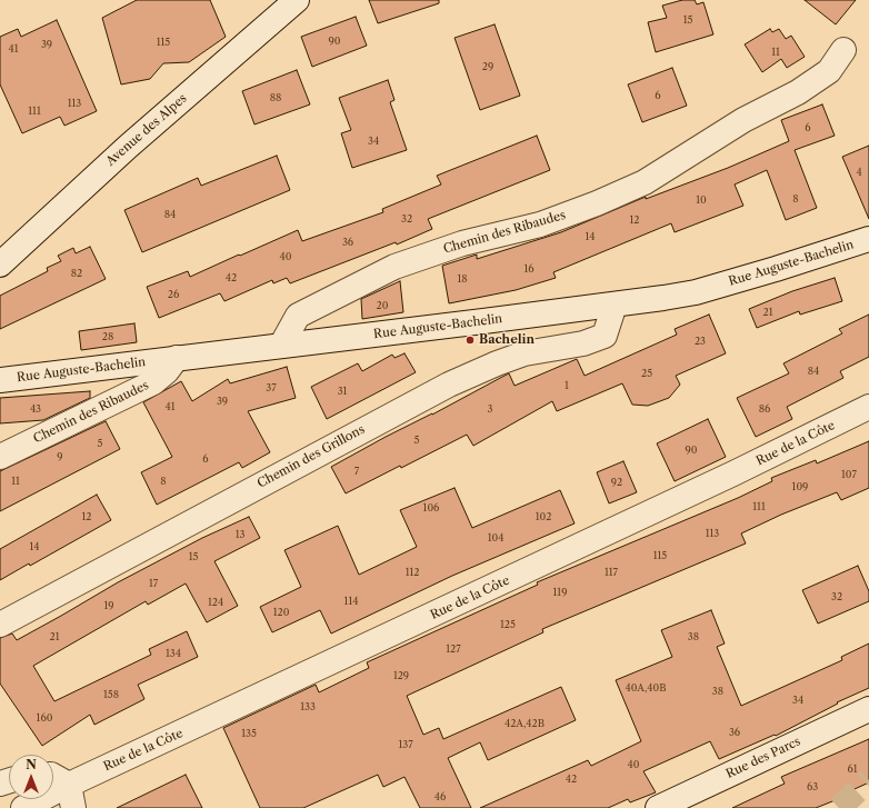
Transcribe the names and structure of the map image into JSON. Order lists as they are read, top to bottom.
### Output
{
  "streets": {
    "street": [
      "Avenue des Alpes",
      "Chemin des Ribaudes",
      "Rue Auguste-Bachelin",
      "Rue de la Côte",
      "Chemin des Grillons",
      "Rue des Parcs"
    ]
  },
  "crossings": [
    ["Chemin des Ribaudes", "Rue Auguste-Bachelin"],
    ["Rue Auguste-Bachelin", "Chemin des Grillons"]
  ],
  "places": ["Bachelin"],
  "house_numbers": [
    "15",
    "90",
    "115",
    "39",
    "41",
    "11",
    "29",
    "6",
    "88",
    "113",
    "111",
    "6",
    "34",
    "4",
    "8",
    "10",
    "84",
    "32",
    "12",
    "14",
    "36",
    "40",
    "16",
    "82",
    "42",
    "18",
    "26",
    "20",
    "21",
    "28",
    "23",
    "84",
    "25",
    "1",
    "37",
    "31",
    "39",
    "41",
    "43",
    "3",
    "86",
    "5",
    "5",
    "90",
    "9",
    "6",
    "7",
    "107",
    "11",
    "8",
    "92",
    "109",
    "111",
    "106",
    "12",
    "102",
    "113",
    "13",
    "104",
    "14",
    "115",
    "15",
    "112",
    "117",
    "17",
    "119",
    "32",
    "114",
    "124",
    "19",
    "120",
    "125",
    "21",
    "38",
    "127",
    "134",
    "129",
    "40A,40B",
    "38",
    "158",
    "34",
    "133",
    "160",
    "42A,42B",
    "36",
    "135",
    "137",
    "40",
    "61",
    "42",
    "63",
    "46"
  ],
  "north": "top"
}
